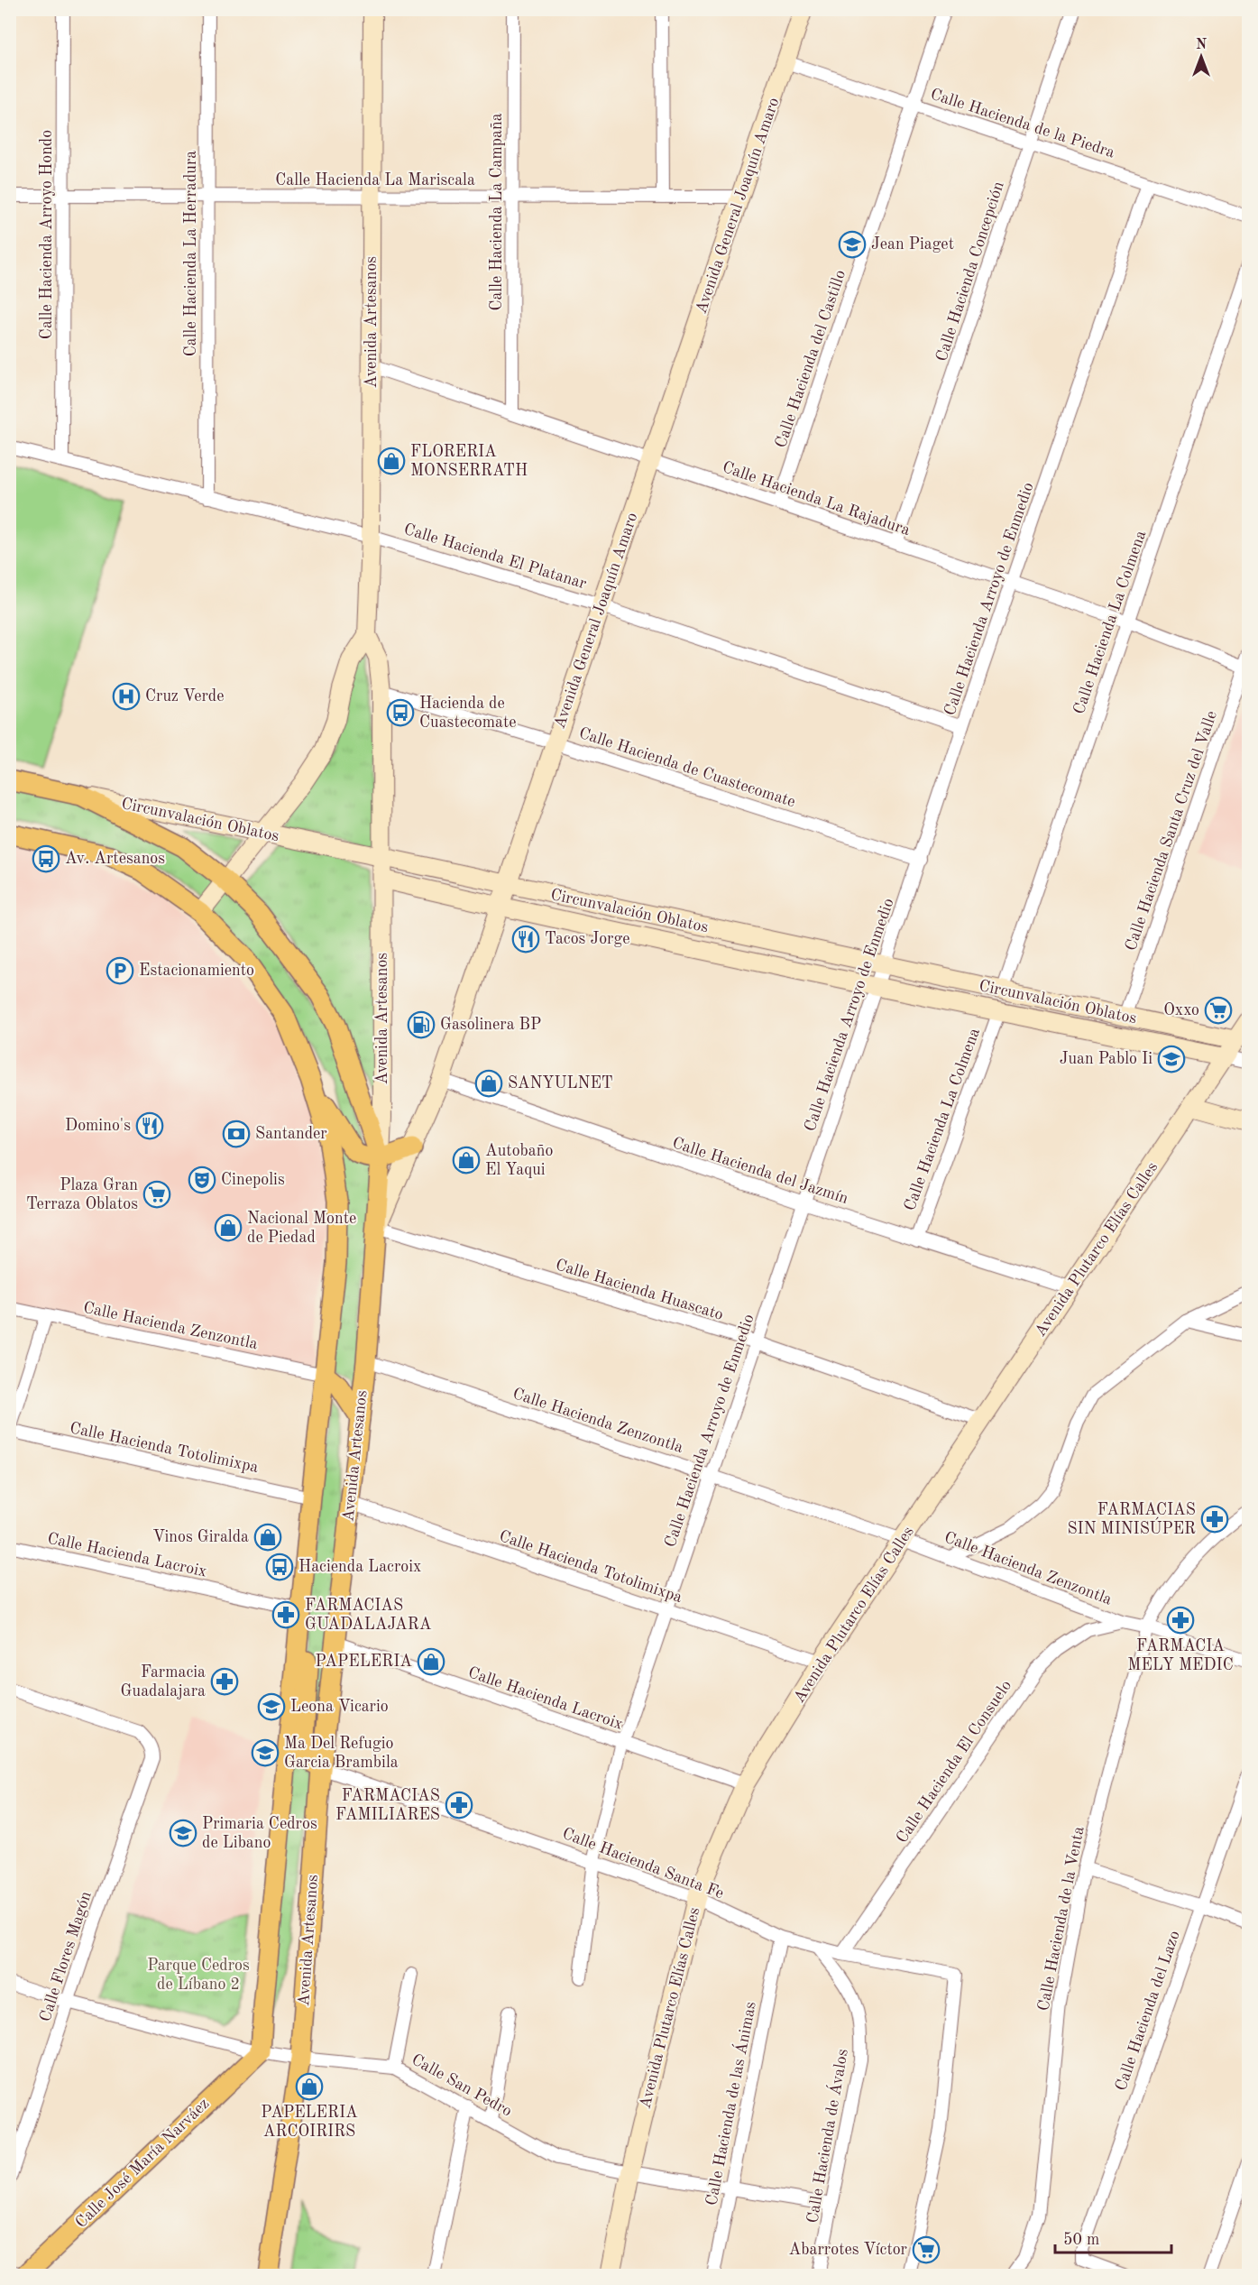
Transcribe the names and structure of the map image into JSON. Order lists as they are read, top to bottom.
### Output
{
  "streets": {
    "main road": ["Avenida Artesanos", "Circunvalación Oblatos", "Calle José María Narváez"],
    "street": [
      "Calle Hacienda de la Piedra",
      "Calle Hacienda La Mariscala",
      "Avenida General Joaquín Amaro",
      "Calle Hacienda La Campaña",
      "Calle Hacienda Arroyo Hondo",
      "Calle Hacienda La Herradura",
      "Calle Hacienda Concepción",
      "Calle Hacienda del Castillo",
      "Calle Hacienda La Rajadura",
      "Calle Hacienda El Platanar",
      "Calle Hacienda Arroyo de Enmedio",
      "Calle Hacienda La Colmena",
      "Calle Hacienda de Cuastecomate",
      "Calle Hacienda Santa Cruz del Valle",
      "Calle Hacienda del Jazmín",
      "Avenida Plutarco Elías Calles",
      "Calle Hacienda Huascato",
      "Calle Hacienda Zenzontla",
      "Calle Hacienda Totolimixpa",
      "Calle Hacienda Lacroix",
      "Calle Hacienda El Consuelo",
      "Calle Hacienda Santa Fe",
      "Calle Hacienda de la Venta",
      "Calle Flores Magón",
      "Calle Hacienda del Lazo",
      "Calle San Pedro",
      "Calle Hacienda de las Ánimas",
      "Calle Hacienda de Ávalos"
    ]
  },
  "crossings": [
    ["Calle Hacienda de la Piedra", "Avenida General Joaquín Amaro"],
    ["Calle Hacienda de la Piedra", "Calle Hacienda Concepción"],
    ["Calle Hacienda de la Piedra", "Calle Hacienda del Castillo"],
    ["Calle Hacienda de la Piedra", "Calle Hacienda Arroyo de Enmedio"],
    ["Calle Hacienda La Mariscala", "Avenida General Joaquín Amaro"],
    ["Calle Hacienda La Mariscala", "Calle Hacienda La Campaña"],
    ["Calle Hacienda La Mariscala", "Calle Hacienda Arroyo Hondo"],
    ["Calle Hacienda La Mariscala", "Calle Hacienda La Herradura"],
    ["Calle Hacienda La Mariscala", "Avenida Artesanos"],
    ["Avenida General Joaquín Amaro", "Avenida Artesanos"],
    ["Avenida General Joaquín Amaro", "Calle Hacienda La Rajadura"],
    ["Avenida General Joaquín Amaro", "Calle Hacienda El Platanar"],
    ["Avenida General Joaquín Amaro", "Calle Hacienda de Cuastecomate"],
    ["Avenida General Joaquín Amaro", "Circunvalación Oblatos"],
    ["Avenida General Joaquín Amaro", "Calle Hacienda del Jazmín"],
    ["Avenida General Joaquín Amaro", "Calle Hacienda Huascato"],
    ["Calle Hacienda La Campaña", "Calle Hacienda La Rajadura"],
    ["Calle Hacienda Arroyo Hondo", "Calle Hacienda El Platanar"],
    ["Calle Hacienda La Herradura", "Calle Hacienda El Platanar"],
    ["Calle Hacienda Concepción", "Calle Hacienda La Rajadura"],
    ["Avenida Artesanos", "Calle Hacienda La Rajadura"],
    ["Avenida Artesanos", "Calle Hacienda El Platanar"],
    ["Avenida Artesanos", "Calle Hacienda de Cuastecomate"],
    ["Avenida Artesanos", "Circunvalación Oblatos"],
    ["Avenida Artesanos", "Calle Hacienda Huascato"],
    ["Avenida Artesanos", "Calle Hacienda Zenzontla"],
    ["Avenida Artesanos", "Calle Hacienda Totolimixpa"],
    ["Avenida Artesanos", "Calle Hacienda Lacroix"],
    ["Avenida Artesanos", "Calle Hacienda Santa Fe"],
    ["Avenida Artesanos", "Calle San Pedro"],
    ["Calle Hacienda del Castillo", "Calle Hacienda La Rajadura"],
    ["Calle Hacienda La Rajadura", "Calle Hacienda Arroyo de Enmedio"],
    ["Calle Hacienda La Rajadura", "Calle Hacienda La Colmena"],
    ["Calle Hacienda La Rajadura", "Calle Hacienda Santa Cruz del Valle"],
    ["Calle Hacienda El Platanar", "Calle Hacienda Arroyo de Enmedio"],
    ["Calle Hacienda Arroyo de Enmedio", "Calle Hacienda de Cuastecomate"],
    ["Calle Hacienda Arroyo de Enmedio", "Circunvalación Oblatos"],
    ["Calle Hacienda Arroyo de Enmedio", "Calle Hacienda del Jazmín"],
    ["Calle Hacienda Arroyo de Enmedio", "Calle Hacienda Huascato"],
    ["Calle Hacienda Arroyo de Enmedio", "Calle Hacienda Zenzontla"],
    ["Calle Hacienda Arroyo de Enmedio", "Calle Hacienda Totolimixpa"],
    ["Calle Hacienda Arroyo de Enmedio", "Calle Hacienda Lacroix"],
    ["Calle Hacienda Arroyo de Enmedio", "Calle Hacienda Santa Fe"],
    ["Calle Hacienda La Colmena", "Circunvalación Oblatos"],
    ["Calle Hacienda La Colmena", "Calle Hacienda del Jazmín"],
    ["Circunvalación Oblatos", "Calle Hacienda Santa Cruz del Valle"],
    ["Circunvalación Oblatos", "Avenida Plutarco Elías Calles"],
    ["Calle Hacienda del Jazmín", "Avenida Plutarco Elías Calles"],
    ["Avenida Plutarco Elías Calles", "Calle Hacienda Huascato"],
    ["Avenida Plutarco Elías Calles", "Calle Hacienda Zenzontla"],
    ["Avenida Plutarco Elías Calles", "Calle Hacienda Totolimixpa"],
    ["Avenida Plutarco Elías Calles", "Calle Hacienda Lacroix"],
    ["Avenida Plutarco Elías Calles", "Calle Hacienda Santa Fe"],
    ["Avenida Plutarco Elías Calles", "Calle San Pedro"],
    ["Calle Hacienda Zenzontla", "Calle Hacienda El Consuelo"],
    ["Calle Hacienda Zenzontla", "Calle Hacienda de la Venta"],
    ["Calle Hacienda El Consuelo", "Calle Hacienda Santa Fe"],
    ["Calle Hacienda Santa Fe", "Calle Hacienda de las Ánimas"],
    ["Calle Hacienda Santa Fe", "Calle Hacienda de Ávalos"],
    ["Calle Flores Magón", "Calle San Pedro"],
    ["Calle San Pedro", "Calle Hacienda de las Ánimas"],
    ["Calle San Pedro", "Calle Hacienda de Ávalos"],
    ["Calle San Pedro", "Calle José María Narváez"]
  ],
  "parks": ["Parque Cedros de Líbano 2"],
  "places": {
    "school or university": [
      "Jean Piaget",
      "Juan Pablo Ii",
      "Leona Vicario",
      "Ma Del Refugio Garcia Brambila",
      "Primaria Cedros de Libano"
    ],
    "shop": [
      "FLORERIA MONSERRATH",
      "SANYULNET",
      "Autobaño El Yaqui",
      "Nacional Monte de Piedad",
      "Vinos Giralda",
      "PAPELERIA",
      "PAPELERIA ARCOIRIRS"
    ],
    "hospital": ["Cruz Verde"],
    "bus stop": ["Hacienda de Cuastecomate", "Av. Artesanos", "Hacienda Lacroix"],
    "restaurant": ["Tacos Jorge", "Domino's"],
    "parking": ["Estacionamiento"],
    "supermarket": ["Oxxo", "Plaza Gran Terraza Oblatos", "Abarrotes Víctor"],
    "fuel station": ["Gasolinera BP"],
    "bank": ["Santander"],
    "theatre": ["Cinepolis"],
    "pharmacy": [
      "FARMACIAS SIN MINISÚPER",
      "FARMACIAS GUADALAJARA",
      "FARMACIA MELY MEDIC",
      "Farmacia Guadalajara",
      "FARMACIAS FAMILIARES"
    ]
  },
  "scale_bar": "50 m",
  "north": "top"
}
